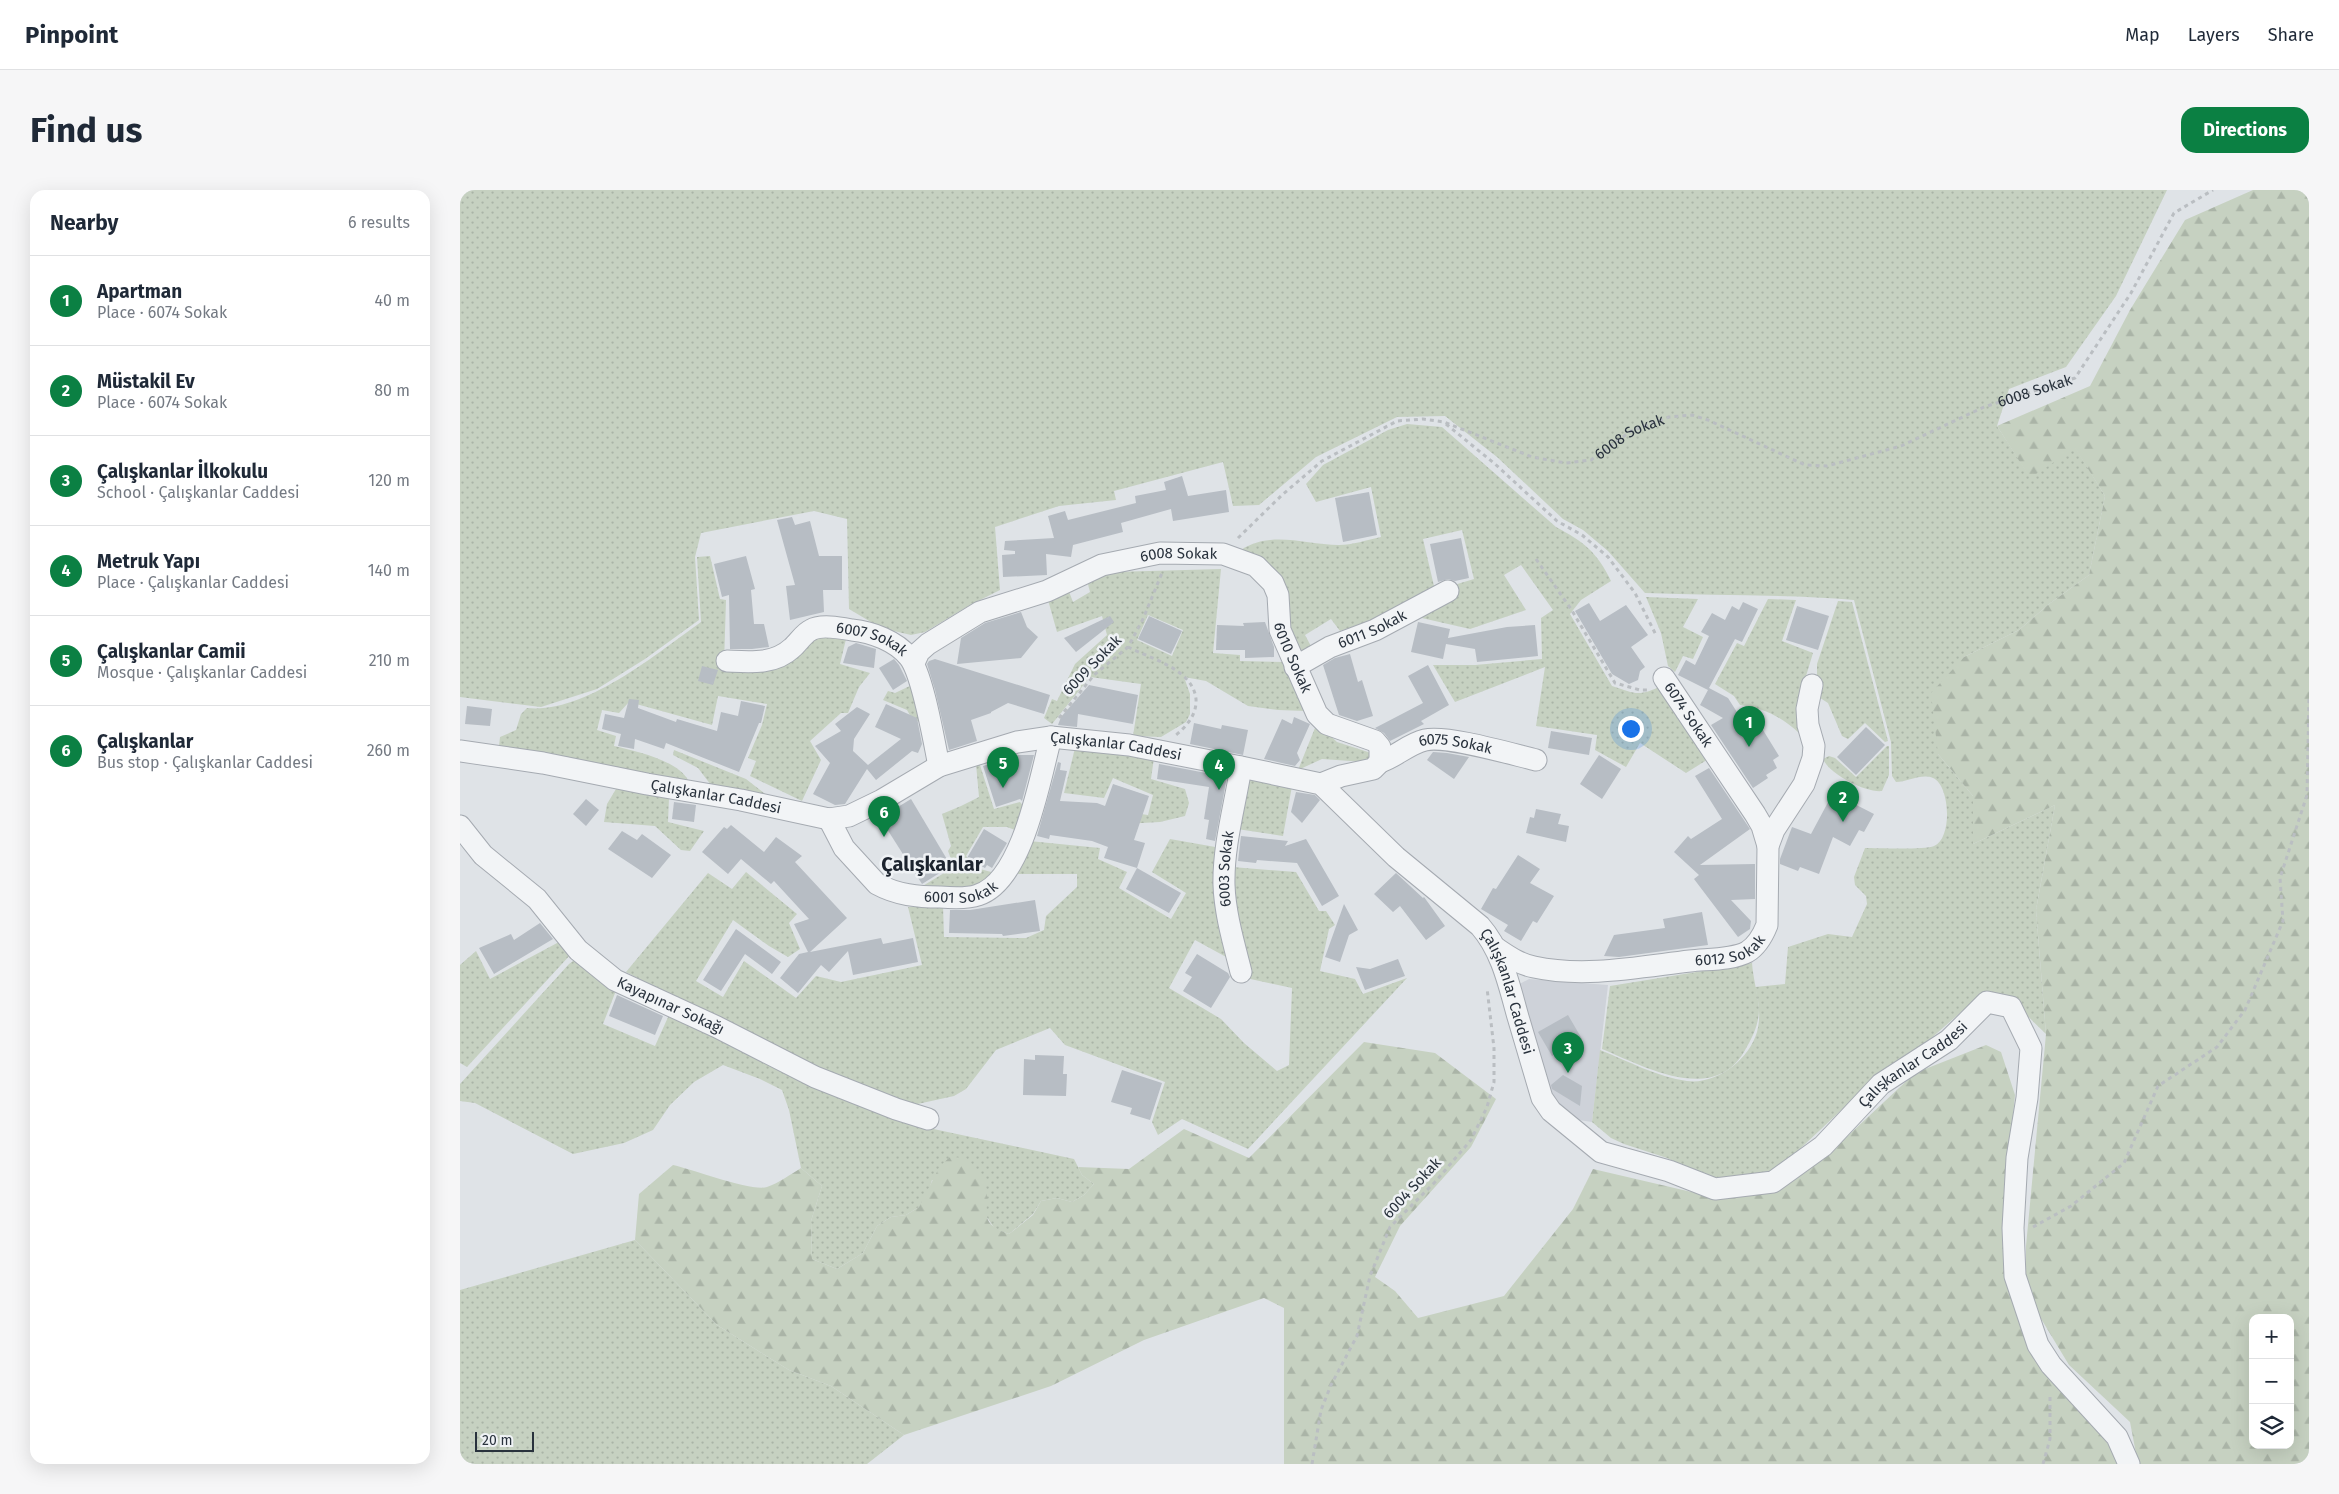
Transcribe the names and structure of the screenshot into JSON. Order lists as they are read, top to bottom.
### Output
{
  "streets": {
    "street": [
      "6008 Sokak",
      "6011 Sokak",
      "6007 Sokak",
      "6010 Sokak",
      "6074 Sokak",
      "Çalışkanlar Caddesi",
      "6075 Sokak",
      "6003 Sokak",
      "6001 Sokak",
      "6012 Sokak",
      "Kayapınar Sokağı"
    ],
    "path": ["6009 Sokak", "6004 Sokak"]
  },
  "crossings": [
    ["6008 Sokak", "6007 Sokak"],
    ["6008 Sokak", "6010 Sokak"],
    ["6008 Sokak", "6009 Sokak"],
    ["6011 Sokak", "6010 Sokak"],
    ["6007 Sokak", "Çalışkanlar Caddesi"],
    ["6010 Sokak", "6075 Sokak"],
    ["6009 Sokak", "Çalışkanlar Caddesi"],
    ["6009 Sokak", "6001 Sokak"],
    ["6074 Sokak", "6012 Sokak"],
    ["Çalışkanlar Caddesi", "6075 Sokak"],
    ["Çalışkanlar Caddesi", "6003 Sokak"],
    ["Çalışkanlar Caddesi", "6001 Sokak"],
    ["Çalışkanlar Caddesi", "6012 Sokak"]
  ],
  "districts": ["Çalışkanlar"],
  "scale_bar": "20 m",
  "page": {
    "header": "Pinpoint",
    "nav": ["Map", "Layers", "Share"],
    "buttons": "Directions",
    "title": "Find us",
    "heading": ["Nearby", "6 results"],
    "list": [
      {
        "mark": "1",
        "name": "Apartman",
        "note": "Place · 6074 Sokak",
        "value": "40 m"
      },
      {
        "mark": "2",
        "name": "Müstakil Ev",
        "note": "Place · 6074 Sokak",
        "value": "80 m"
      },
      {
        "mark": "3",
        "name": "Çalışkanlar İlkokulu",
        "note": "School · Çalışkanlar Caddesi",
        "value": "120 m"
      },
      {
        "mark": "4",
        "name": "Metruk Yapı",
        "note": "Place · Çalışkanlar Caddesi",
        "value": "140 m"
      },
      {
        "mark": "5",
        "name": "Çalışkanlar Camii",
        "note": "Mosque · Çalışkanlar Caddesi",
        "value": "210 m"
      },
      {
        "mark": "6",
        "name": "Çalışkanlar",
        "note": "Bus stop · Çalışkanlar Caddesi",
        "value": "260 m"
      }
    ],
    "pins": [
      "1",
      "5",
      "4",
      "2",
      "6",
      "3"
    ],
    "map_buttons": ["+", "−"],
    "scale": "20 m"
  }
}
